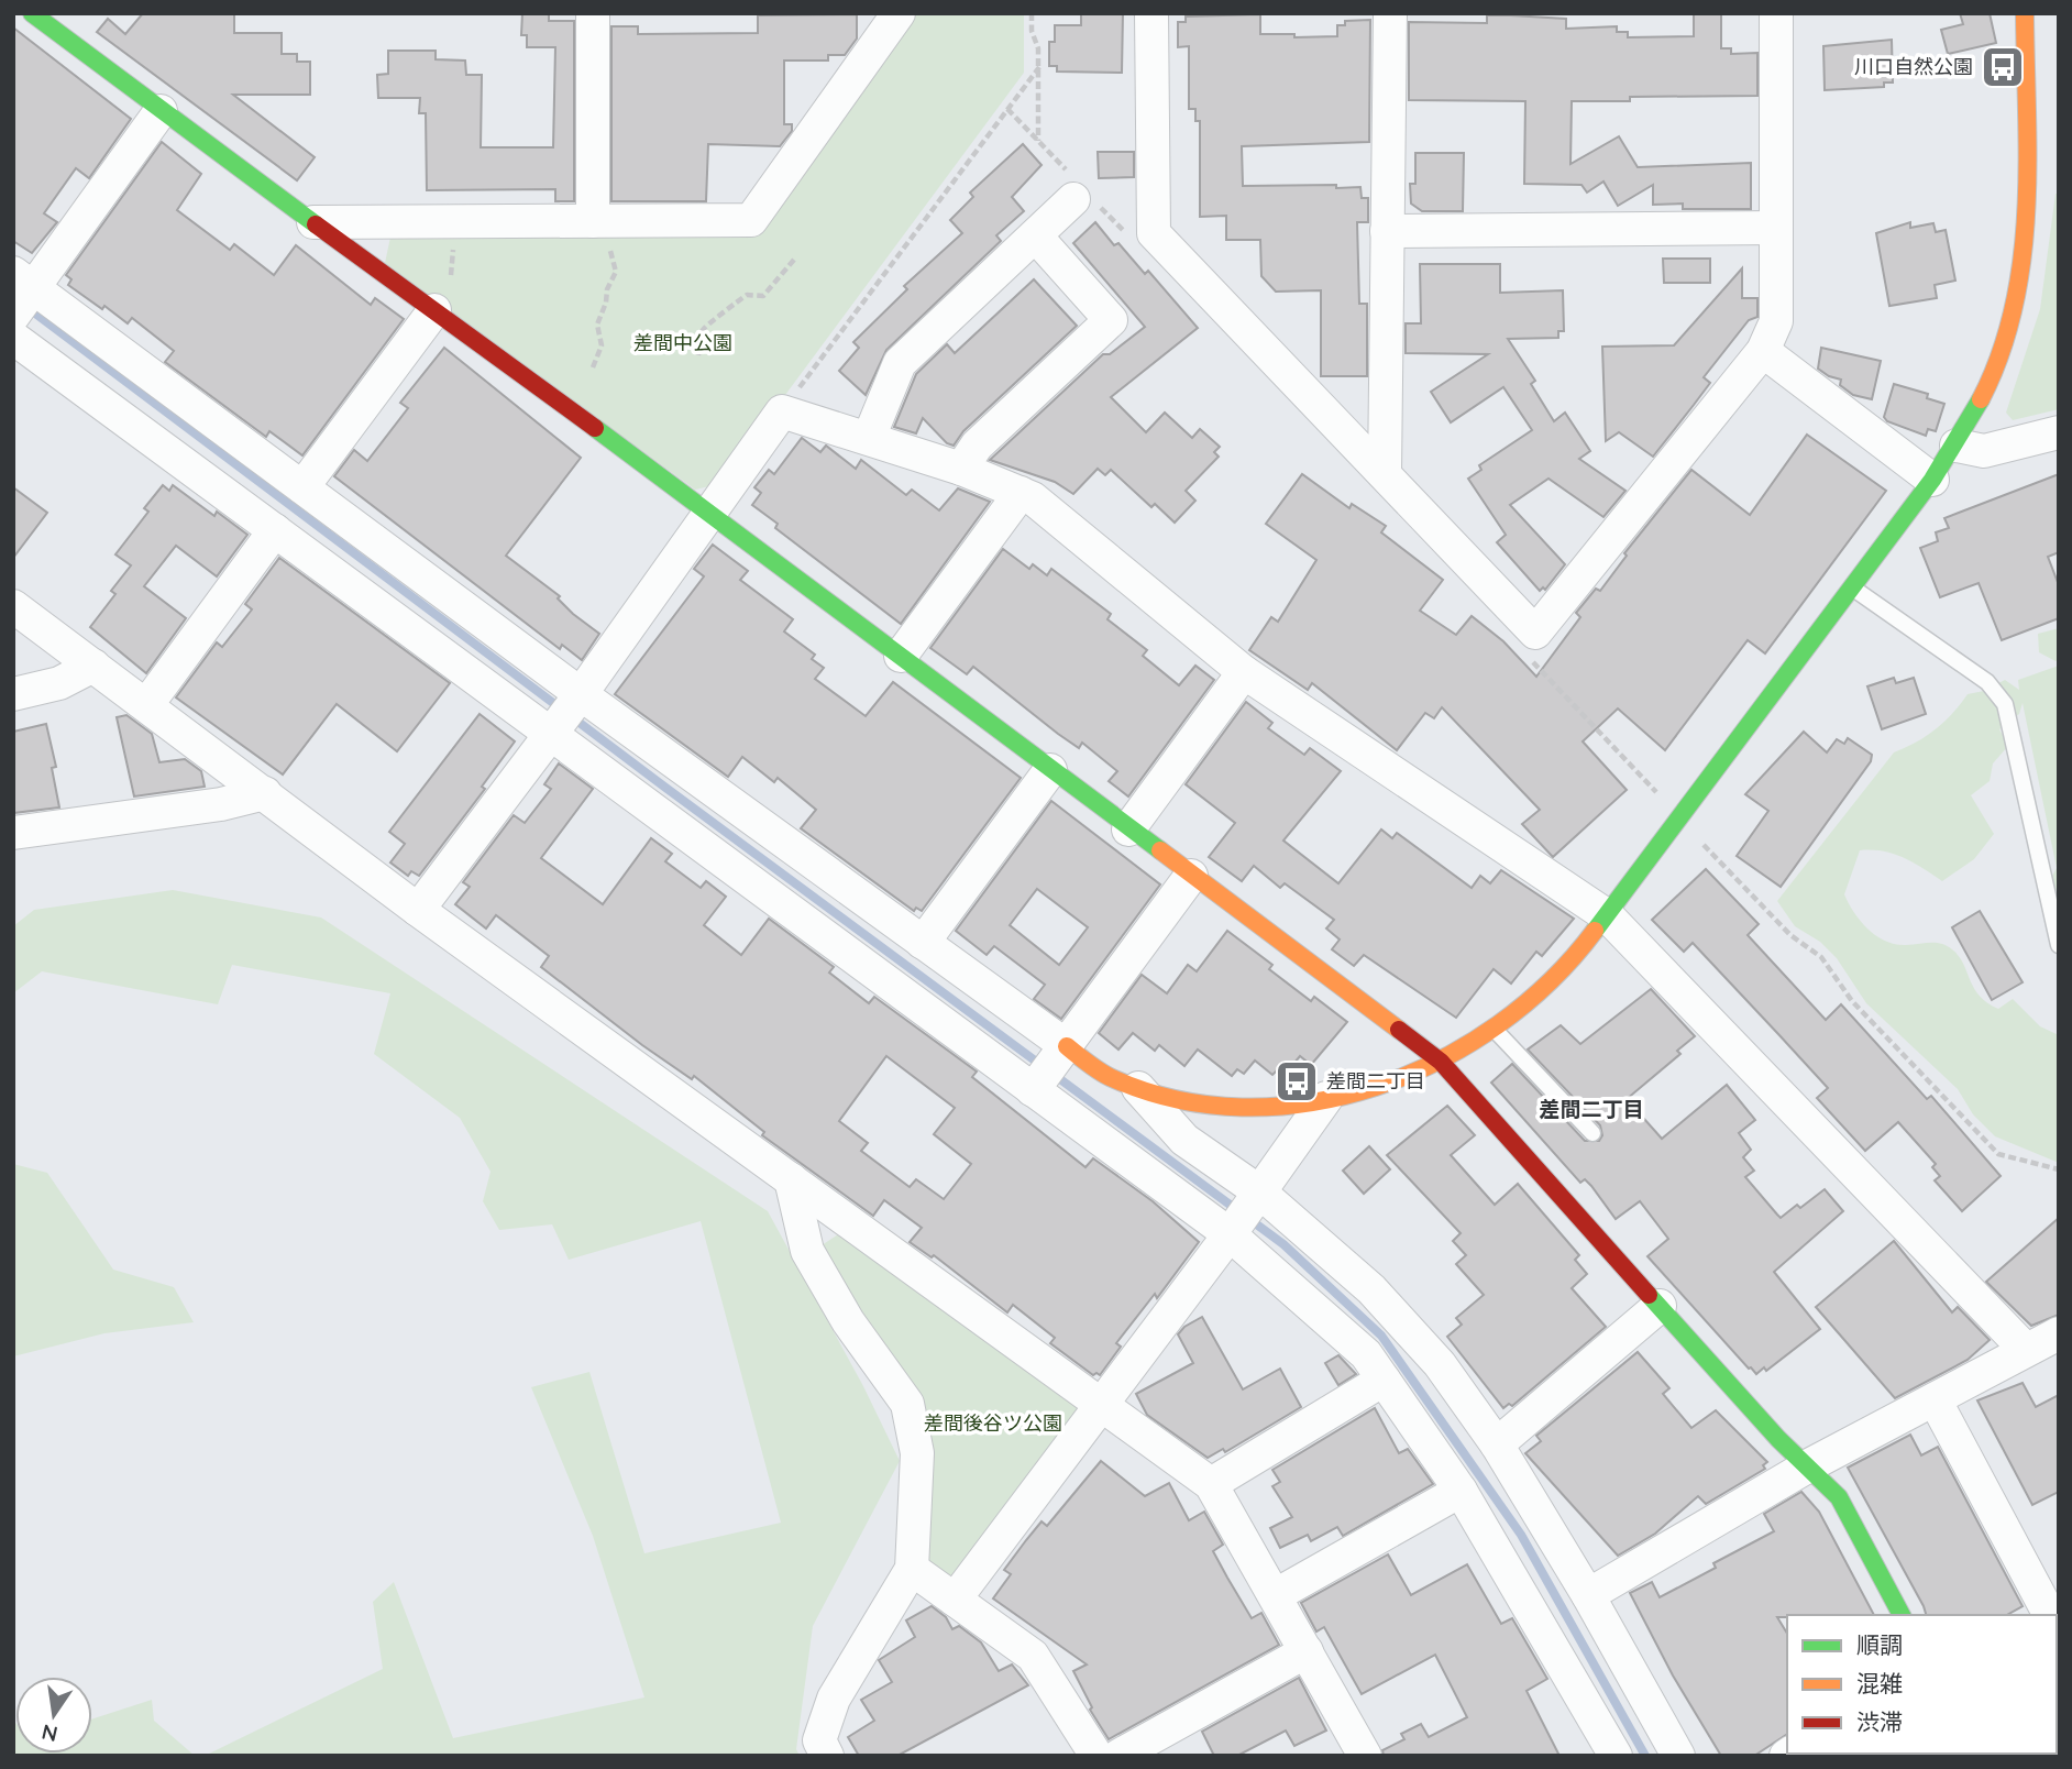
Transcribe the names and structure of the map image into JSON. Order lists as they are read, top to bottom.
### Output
{
  "districts": ["差間二丁目"],
  "parks": ["差間中公園", "差間後谷ツ公園"],
  "places": {
    "bus stop": ["川口自然公園", "差間二丁目"]
  },
  "legend": ["順調", "混雑", "渋滞"],
  "north": "bottom"
}
